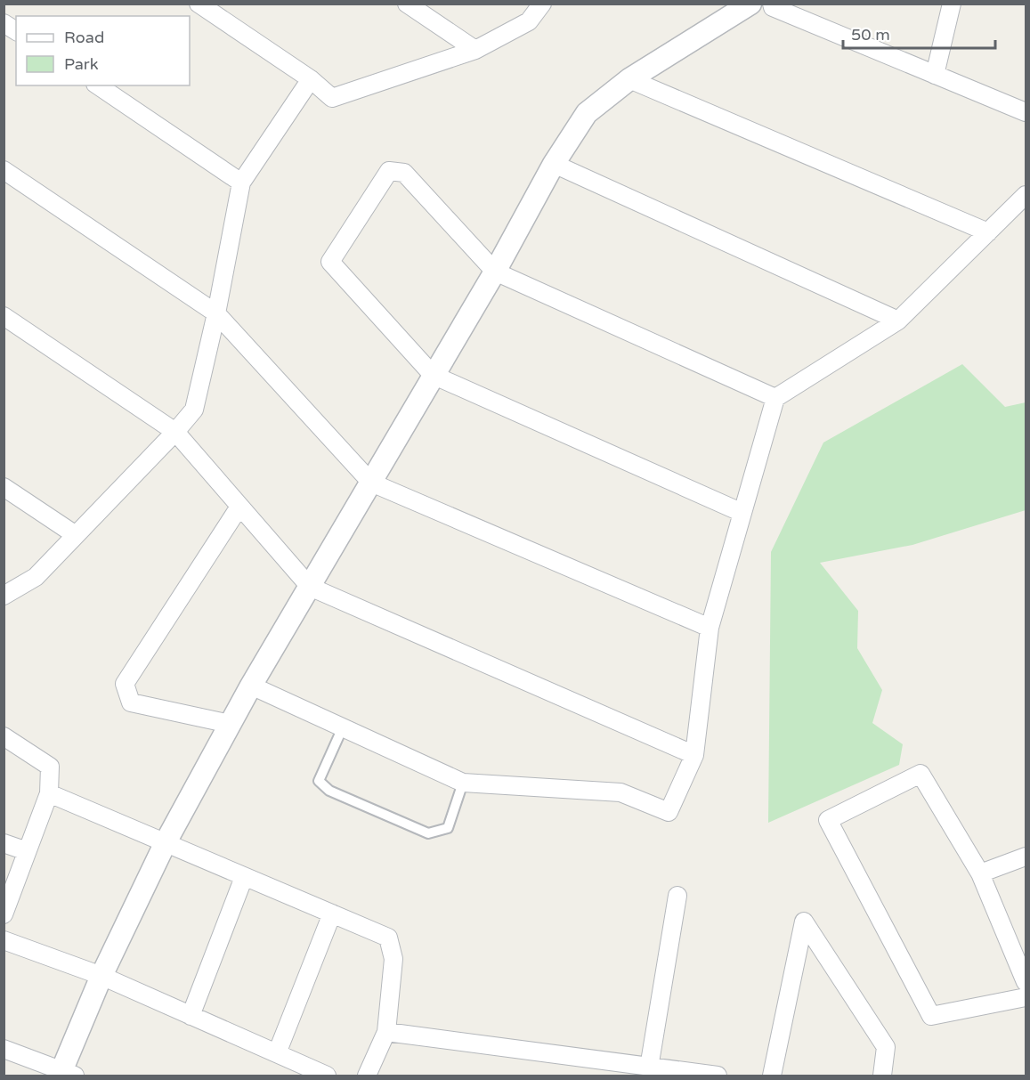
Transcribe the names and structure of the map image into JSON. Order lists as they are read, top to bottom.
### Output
{
  "legend": ["Road", "Park"],
  "scale_bar": "50 m"
}
